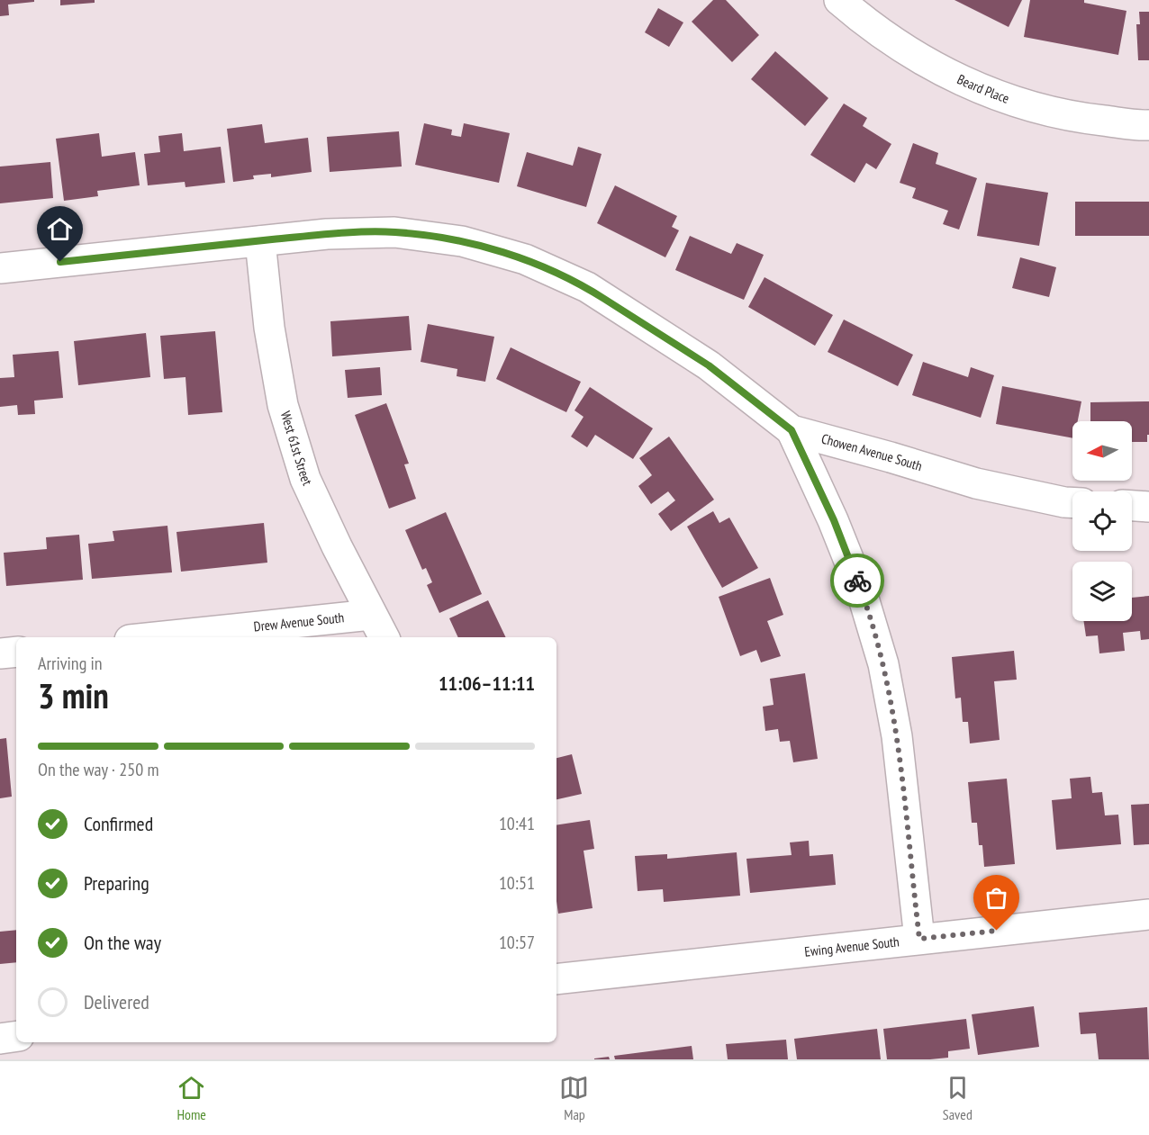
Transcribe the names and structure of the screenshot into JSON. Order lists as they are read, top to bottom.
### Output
{
  "streets": {
    "street": [
      "Beard Place",
      "West 61st Street",
      "Chowen Avenue South",
      "Drew Avenue South",
      "Ewing Avenue South"
    ]
  },
  "crossings": [
    ["West 61st Street", "Chowen Avenue South"],
    ["West 61st Street", "Drew Avenue South"]
  ],
  "north": "left",
  "page": {
    "heading": ["3 min", "Arriving in", "11:06–11:11"],
    "bar": "On the way · 250 m",
    "list": [
      ["Confirmed", "10:41"],
      ["Preparing", "10:51"],
      ["On the way", "10:57"],
      "Delivered"
    ],
    "tabs": ["Home", "Map", "Saved"]
  }
}
